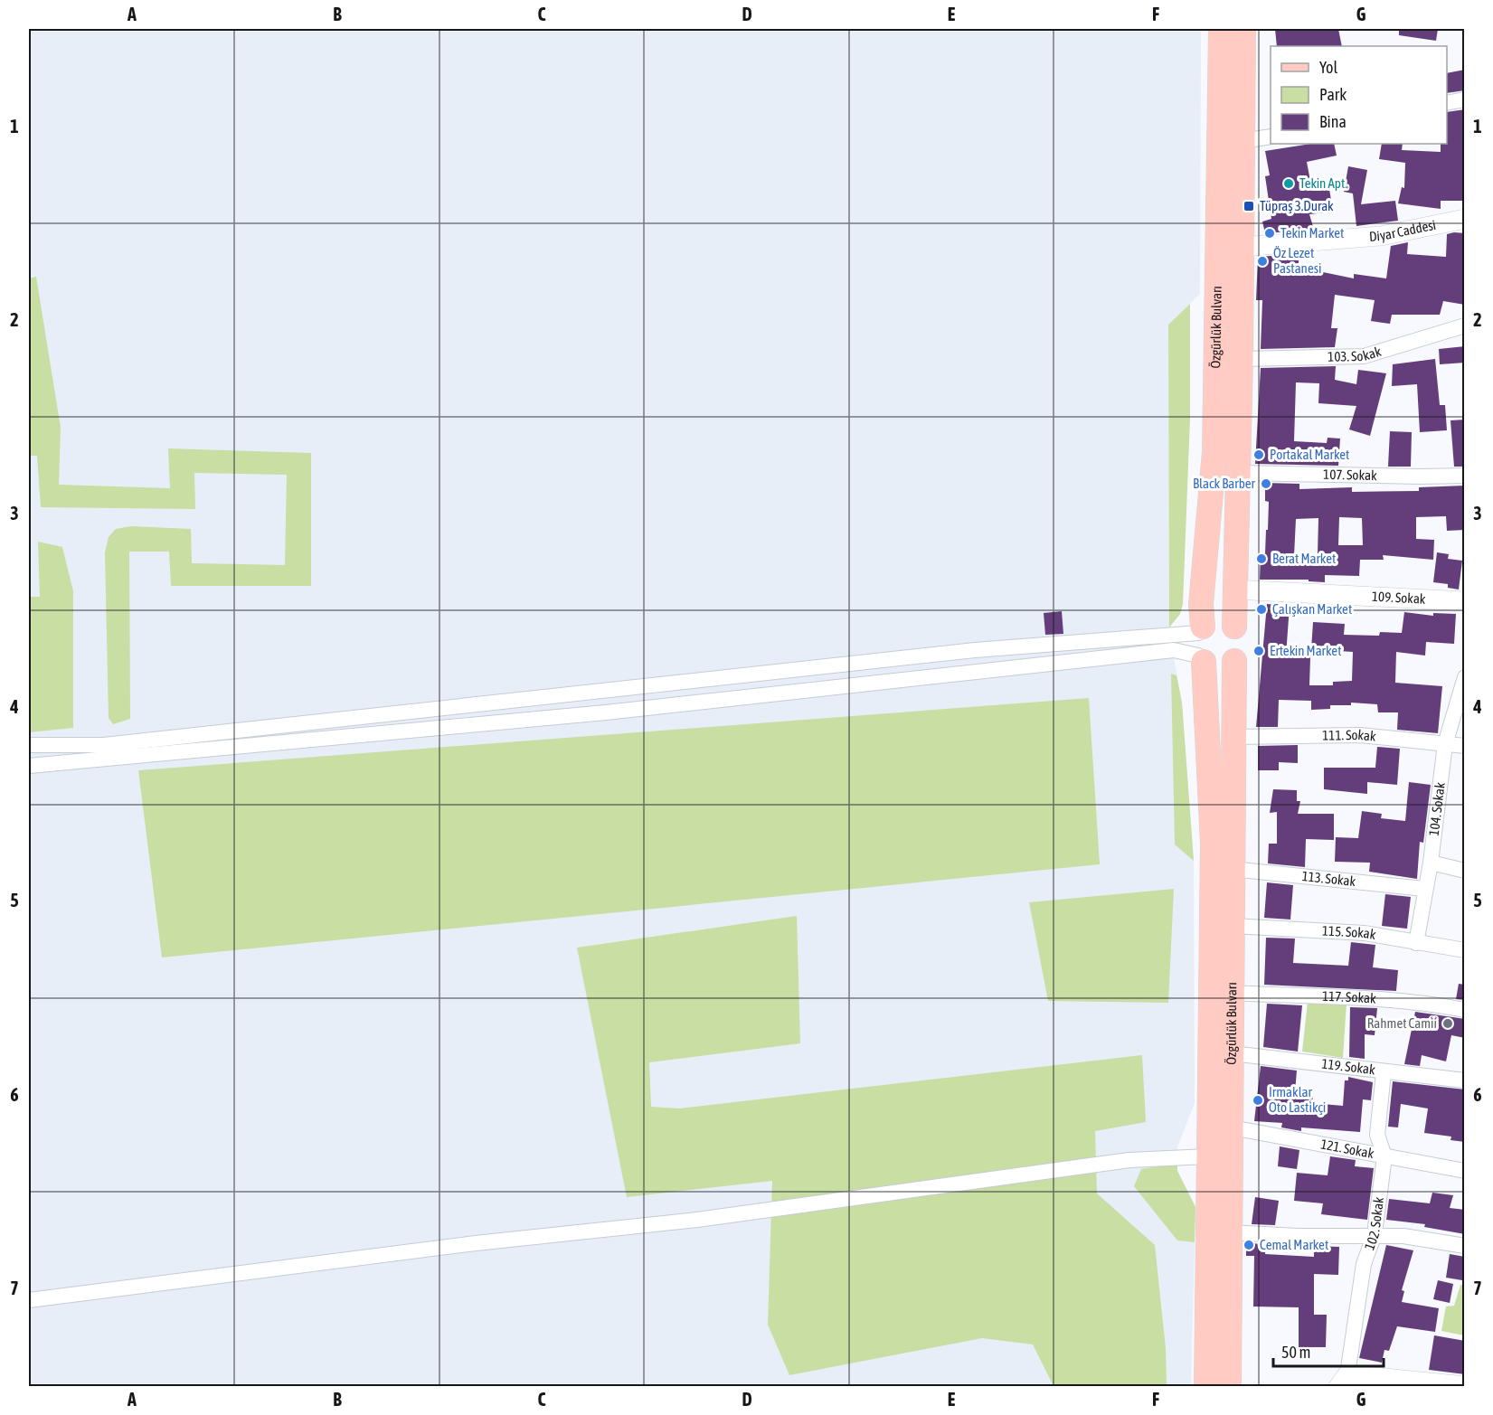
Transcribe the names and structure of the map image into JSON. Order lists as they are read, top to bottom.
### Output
{
  "streets": {
    "main road": ["Özgürlük Bulvarı"],
    "street": [
      "Diyar Caddesi",
      "103. Sokak",
      "107. Sokak",
      "109. Sokak",
      "111. Sokak",
      "104. Sokak",
      "113. Sokak",
      "115. Sokak",
      "117. Sokak",
      "119. Sokak",
      "121. Sokak",
      "102. Sokak"
    ]
  },
  "crossings": [
    ["Diyar Caddesi", "Özgürlük Bulvarı"],
    ["Özgürlük Bulvarı", "103. Sokak"],
    ["Özgürlük Bulvarı", "107. Sokak"],
    ["Özgürlük Bulvarı", "109. Sokak"],
    ["Özgürlük Bulvarı", "111. Sokak"],
    ["Özgürlük Bulvarı", "113. Sokak"],
    ["Özgürlük Bulvarı", "115. Sokak"],
    ["Özgürlük Bulvarı", "117. Sokak"],
    ["Özgürlük Bulvarı", "119. Sokak"],
    ["Özgürlük Bulvarı", "121. Sokak"],
    ["111. Sokak", "104. Sokak"],
    ["104. Sokak", "113. Sokak"],
    ["104. Sokak", "115. Sokak"],
    ["119. Sokak", "102. Sokak"],
    ["121. Sokak", "102. Sokak"]
  ],
  "places": {
    "other": [
      "Tekin Apt.",
      "Tekin Market",
      "Öz Lezet Pastanesi",
      "Portakal Market",
      "Black Barber",
      "Berat Market",
      "Çalışkan Market",
      "Ertekin Market",
      "Rahmet Camii",
      "Irmaklar Oto Lastikçi",
      "Cemal Market"
    ],
    "transit": ["Tüpraş 3.Durak"]
  },
  "legend": ["Yol", "Park", "Bina"],
  "scale_bar": "50 m",
  "grid": {
    "columns": [
      "A",
      "B",
      "C",
      "D",
      "E",
      "F",
      "G"
    ],
    "rows": [
      "1",
      "2",
      "3",
      "4",
      "5",
      "6",
      "7"
    ]
  }
}
